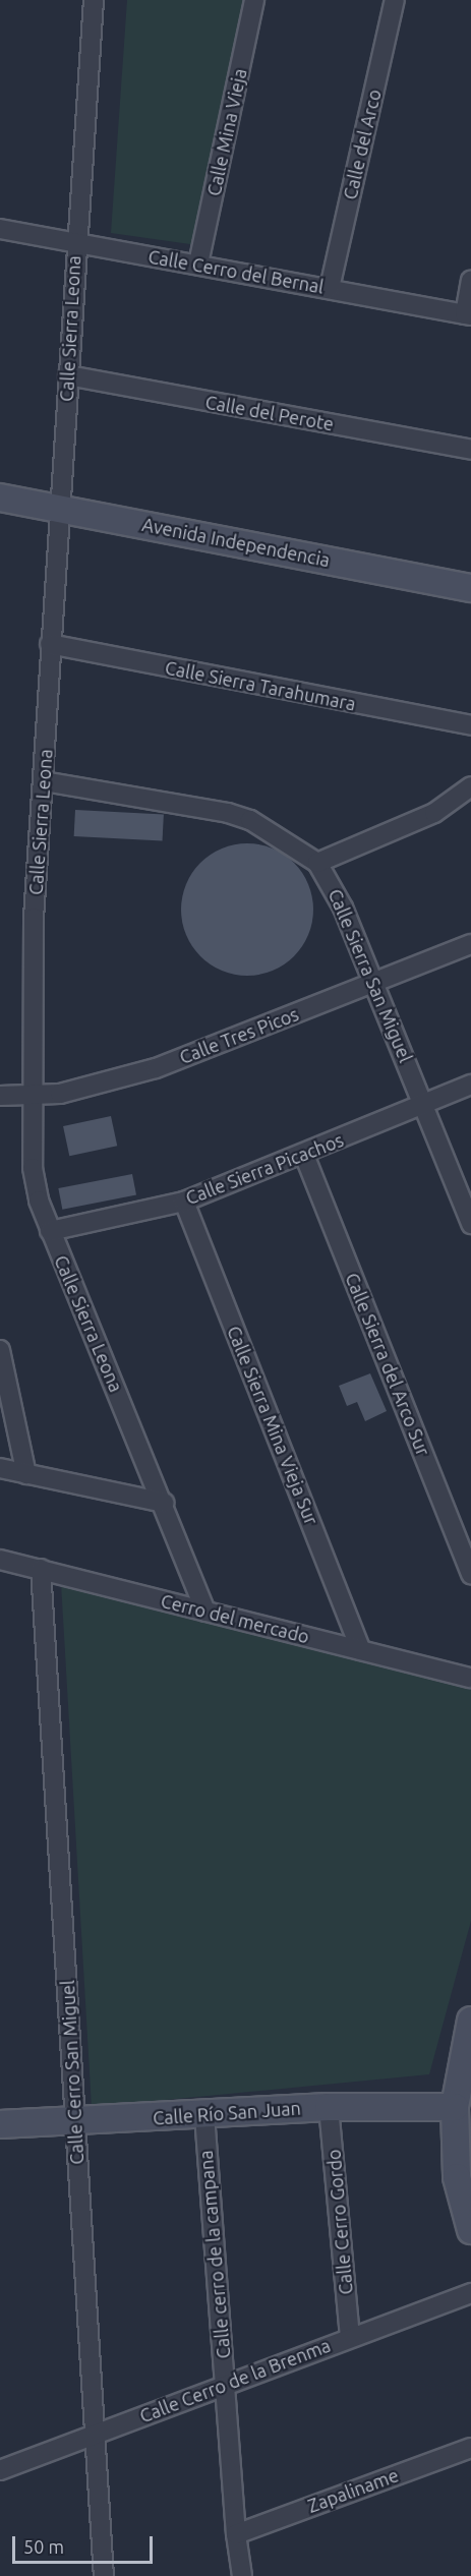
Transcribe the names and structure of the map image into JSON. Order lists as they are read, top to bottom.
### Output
{
  "streets": {
    "street": [
      "Calle Mina Vieja",
      "Calle del Arco",
      "Calle Cerro del Bernal",
      "Calle Sierra Leona",
      "Calle del Perote",
      "Avenida Independencia",
      "Calle Sierra Tarahumara",
      "Calle Sierra San Miguel",
      "Calle Tres Picos",
      "Calle Sierra Picachos",
      "Calle Sierra del Arco Sur",
      "Calle Sierra Mina Vieja Sur",
      "Cerro del mercado",
      "Calle Cerro San Miguel",
      "Calle Río San Juan",
      "Calle Cerro Gordo",
      "Calle cerro de la campana",
      "Calle Cerro de la Brenma",
      "Zapaliname"
    ]
  },
  "crossings": [
    ["Calle Mina Vieja", "Calle Cerro del Bernal"],
    ["Calle del Arco", "Calle Cerro del Bernal"],
    ["Calle Cerro del Bernal", "Calle Sierra Leona"],
    ["Calle Sierra Leona", "Calle del Perote"],
    ["Calle Sierra Leona", "Avenida Independencia"],
    ["Calle Sierra Leona", "Calle Sierra Tarahumara"],
    ["Calle Sierra Leona", "Calle Sierra San Miguel"],
    ["Calle Sierra Leona", "Calle Tres Picos"],
    ["Calle Sierra Leona", "Calle Sierra Picachos"],
    ["Calle Sierra Leona", "Cerro del mercado"],
    ["Calle Sierra San Miguel", "Calle Tres Picos"],
    ["Calle Sierra San Miguel", "Calle Sierra Picachos"],
    ["Calle Sierra Picachos", "Calle Sierra del Arco Sur"],
    ["Calle Sierra Picachos", "Calle Sierra Mina Vieja Sur"],
    ["Calle Sierra Mina Vieja Sur", "Cerro del mercado"],
    ["Cerro del mercado", "Calle Cerro San Miguel"],
    ["Calle Cerro San Miguel", "Calle Río San Juan"],
    ["Calle Cerro San Miguel", "Calle Cerro de la Brenma"],
    ["Calle Río San Juan", "Calle Cerro Gordo"],
    ["Calle Río San Juan", "Calle cerro de la campana"],
    ["Calle Cerro Gordo", "Calle Cerro de la Brenma"],
    ["Calle cerro de la campana", "Calle Cerro de la Brenma"],
    ["Calle cerro de la campana", "Zapaliname"]
  ],
  "scale_bar": "50 m"
}
